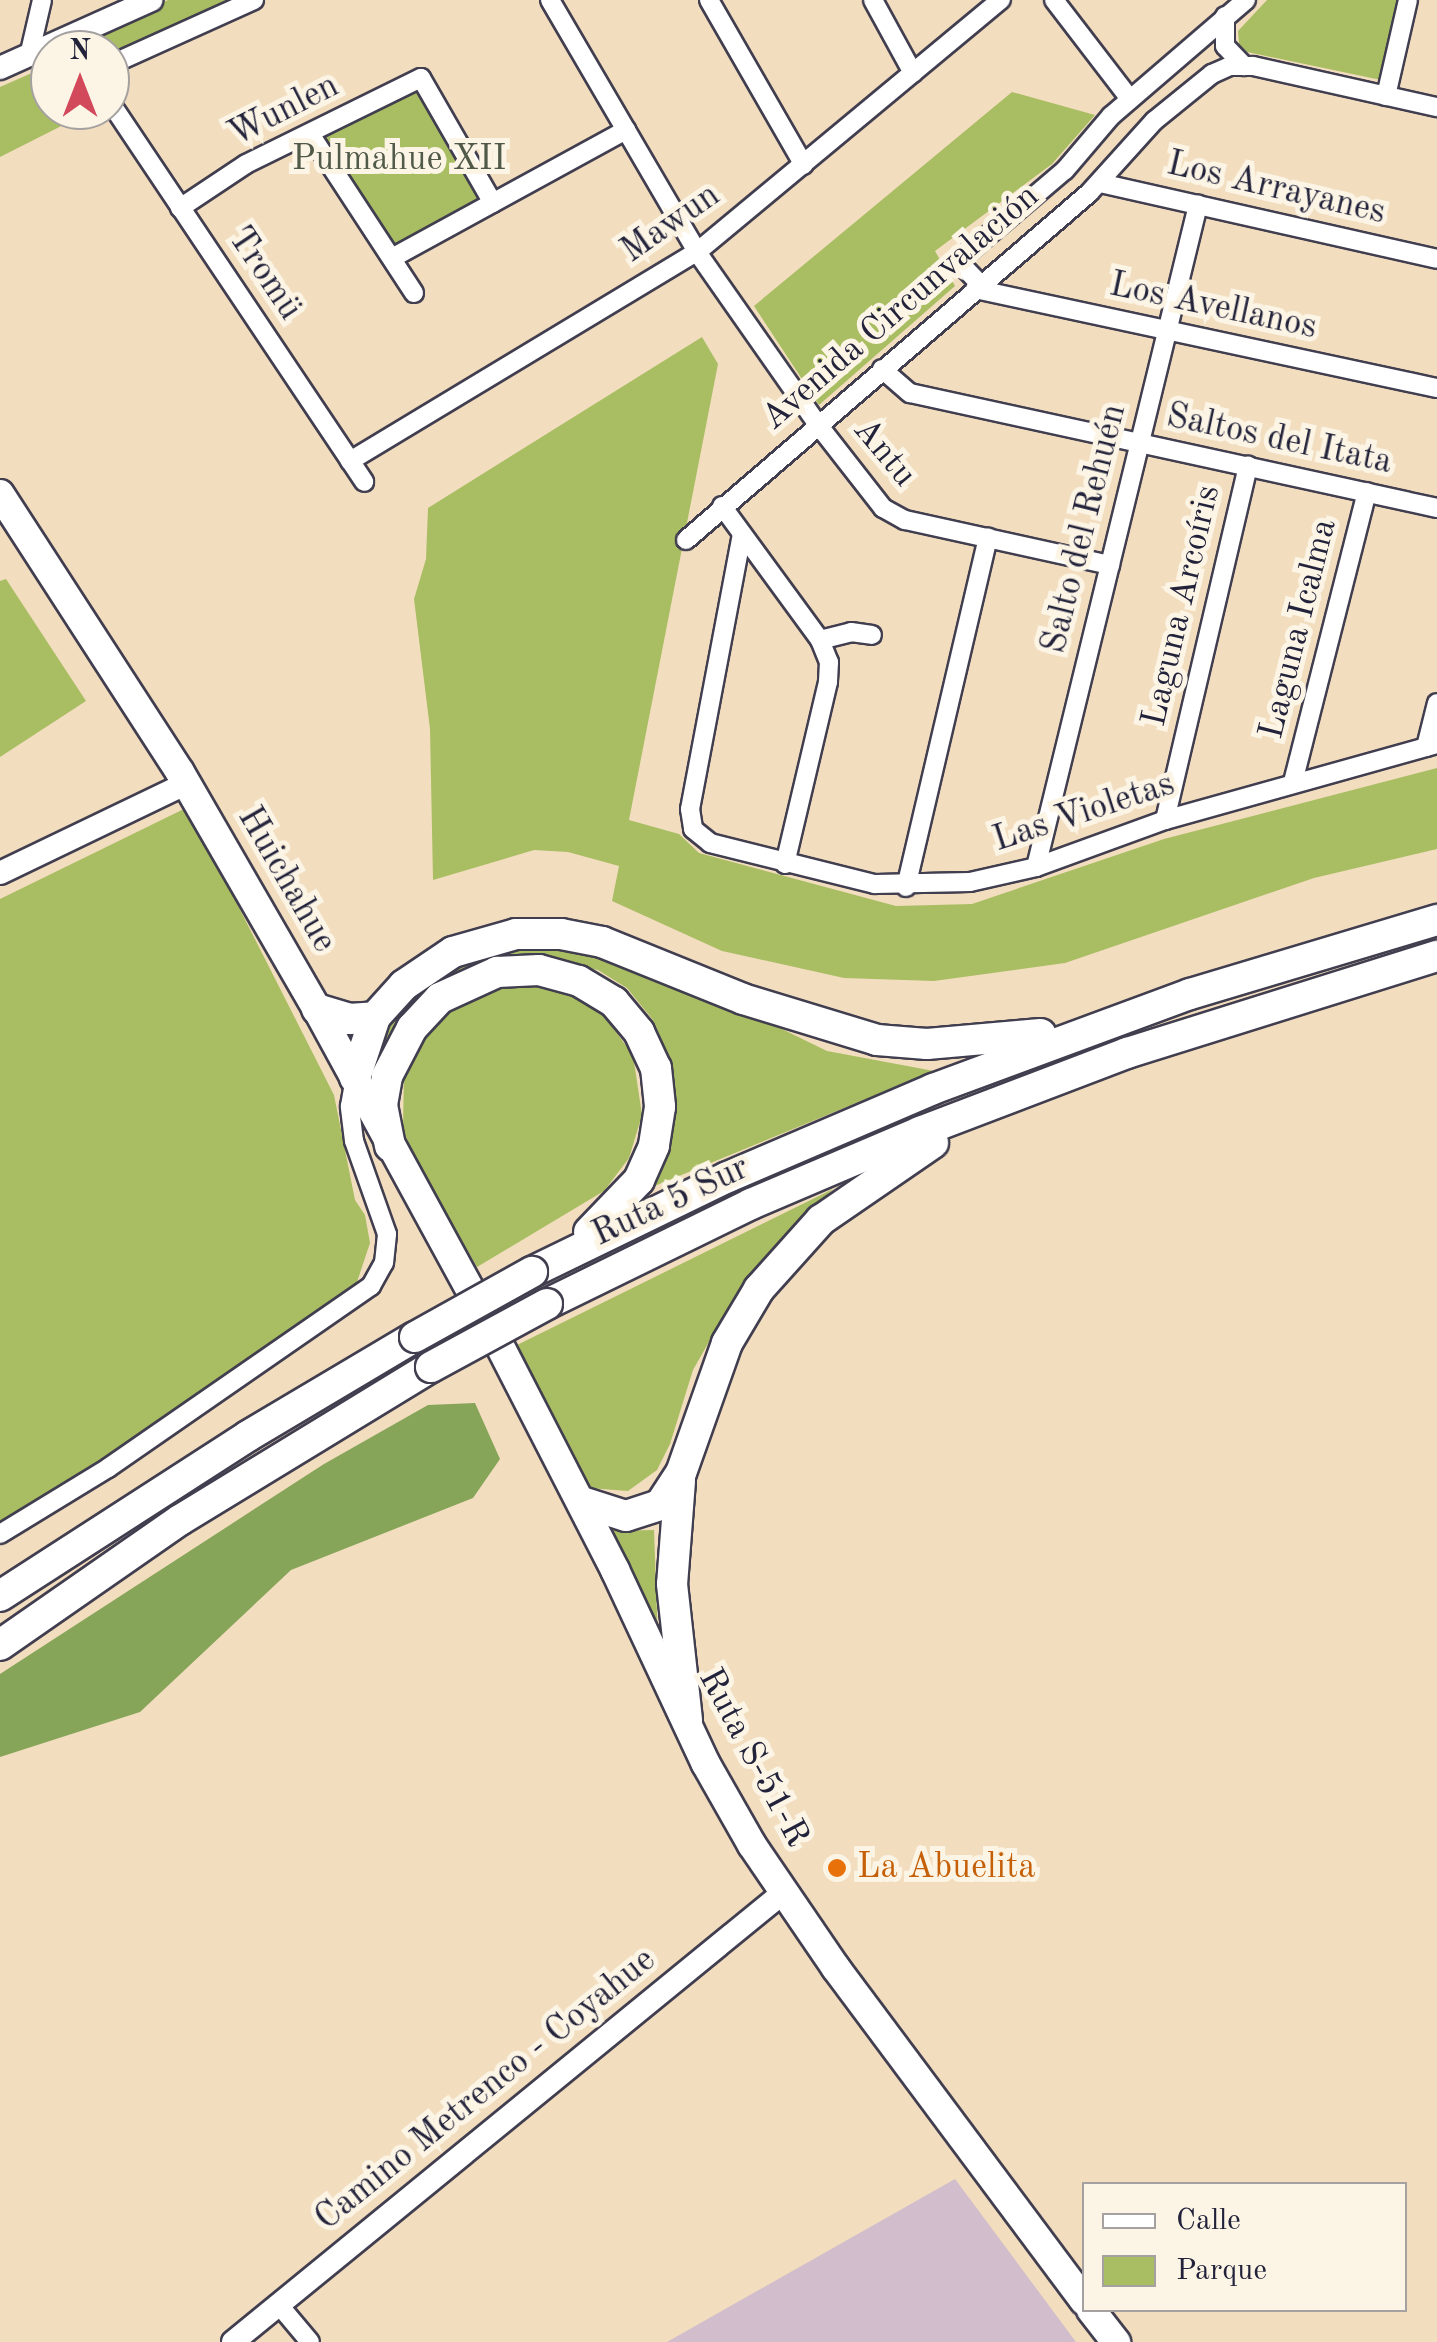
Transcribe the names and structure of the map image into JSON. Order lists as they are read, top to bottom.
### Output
{
  "streets": {
    "highway": ["Ruta 5 Sur"],
    "main road": ["Huichahue", "Ruta S-51-R"],
    "street": [
      "Wunlen",
      "Los Arrayanes",
      "Mawun",
      "Tromü",
      "Los Avellanos",
      "Avenida Circunvalación",
      "Saltos del Itata",
      "Antu",
      "Salto del Rehuén",
      "Laguna Arcoíris",
      "Laguna Icalma",
      "Las Violetas",
      "Camino Metrenco - Coyahue"
    ]
  },
  "crossings": [
    ["Wunlen", "Tromü"],
    ["Los Arrayanes", "Avenida Circunvalación"],
    ["Los Arrayanes", "Salto del Rehuén"],
    ["Mawun", "Tromü"],
    ["Mawun", "Antu"],
    ["Los Avellanos", "Avenida Circunvalación"],
    ["Los Avellanos", "Salto del Rehuén"],
    ["Avenida Circunvalación", "Saltos del Itata"],
    ["Avenida Circunvalación", "Antu"],
    ["Saltos del Itata", "Salto del Rehuén"],
    ["Saltos del Itata", "Laguna Arcoíris"],
    ["Saltos del Itata", "Laguna Icalma"],
    ["Antu", "Salto del Rehuén"],
    ["Salto del Rehuén", "Las Violetas"],
    ["Laguna Arcoíris", "Las Violetas"],
    ["Laguna Icalma", "Las Violetas"],
    ["Huichahue", "Ruta S-51-R"],
    ["Ruta S-51-R", "Camino Metrenco - Coyahue"]
  ],
  "parks": ["Pulmahue XII"],
  "places": ["La Abuelita"],
  "legend": ["Calle", "Parque"],
  "north": "top"
}
